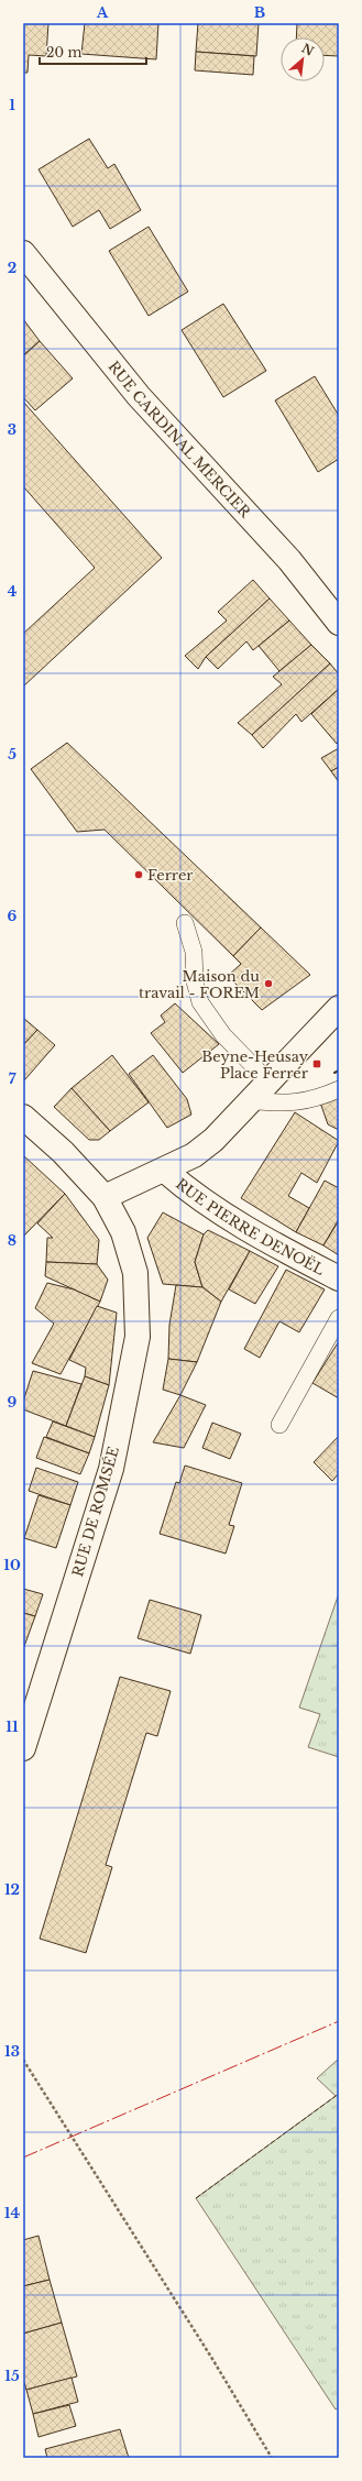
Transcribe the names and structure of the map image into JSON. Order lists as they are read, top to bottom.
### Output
{
  "streets": {
    "street": ["RUE CARDINAL MERCIER", "RUE PIERRE DENOËL", "RUE DE ROMSÉE"]
  },
  "places": {
    "other": ["Ferrer", "Maison du travail - FOREM"],
    "transit": ["Beyne-Heusay Place Ferrer"]
  },
  "scale_bar": "20 m",
  "north": "top right",
  "grid": {
    "columns": ["A", "B"],
    "rows": [
      "1",
      "2",
      "3",
      "4",
      "5",
      "6",
      "7",
      "8",
      "9",
      "10",
      "11",
      "12",
      "13",
      "14",
      "15"
    ]
  }
}
